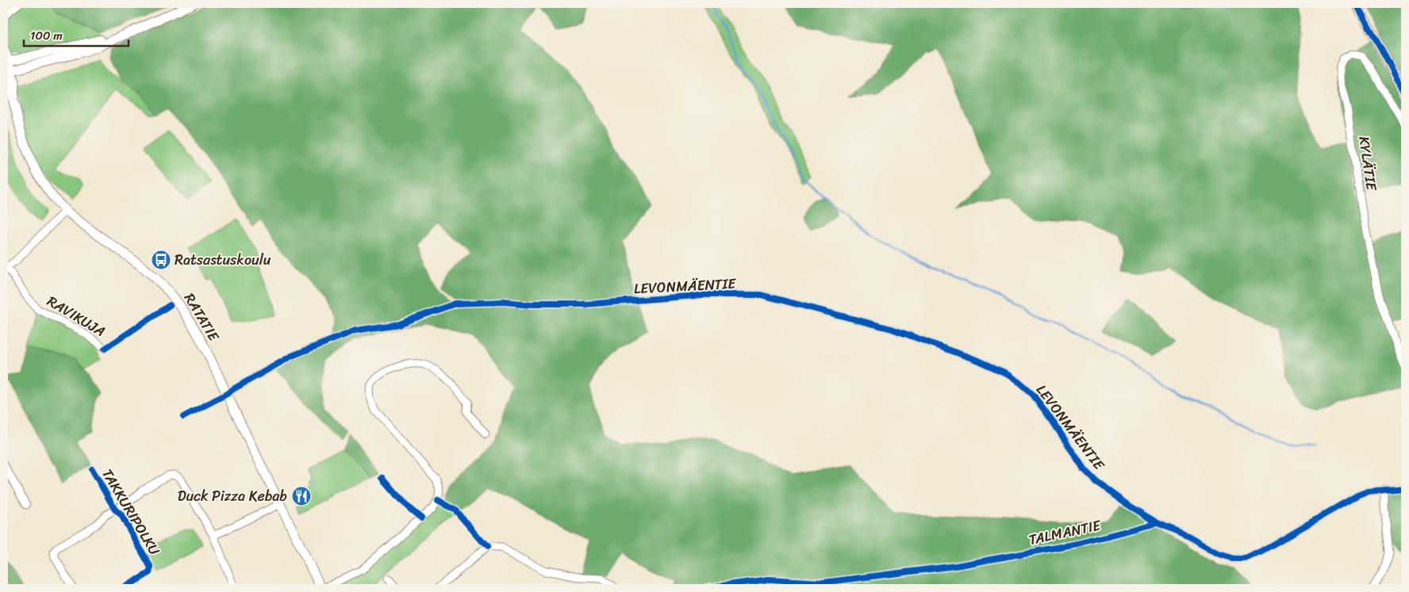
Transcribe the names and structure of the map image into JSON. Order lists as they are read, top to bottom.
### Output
{
  "streets": {
    "street": [
      "KYLÄTIE",
      "LEVONMÄENTIE",
      "RAVIKUJA",
      "RATATIE"
    ],
    "cycle path": ["TAKKURIPOLKU", "TALMANTIE"]
  },
  "crossings": [
    ["LEVONMÄENTIE", "RATATIE"]
  ],
  "places": {
    "bus stop": ["Ratsastuskoulu"],
    "restaurant": ["Duck Pizza Kebab"]
  },
  "scale_bar": "100 m"
}
